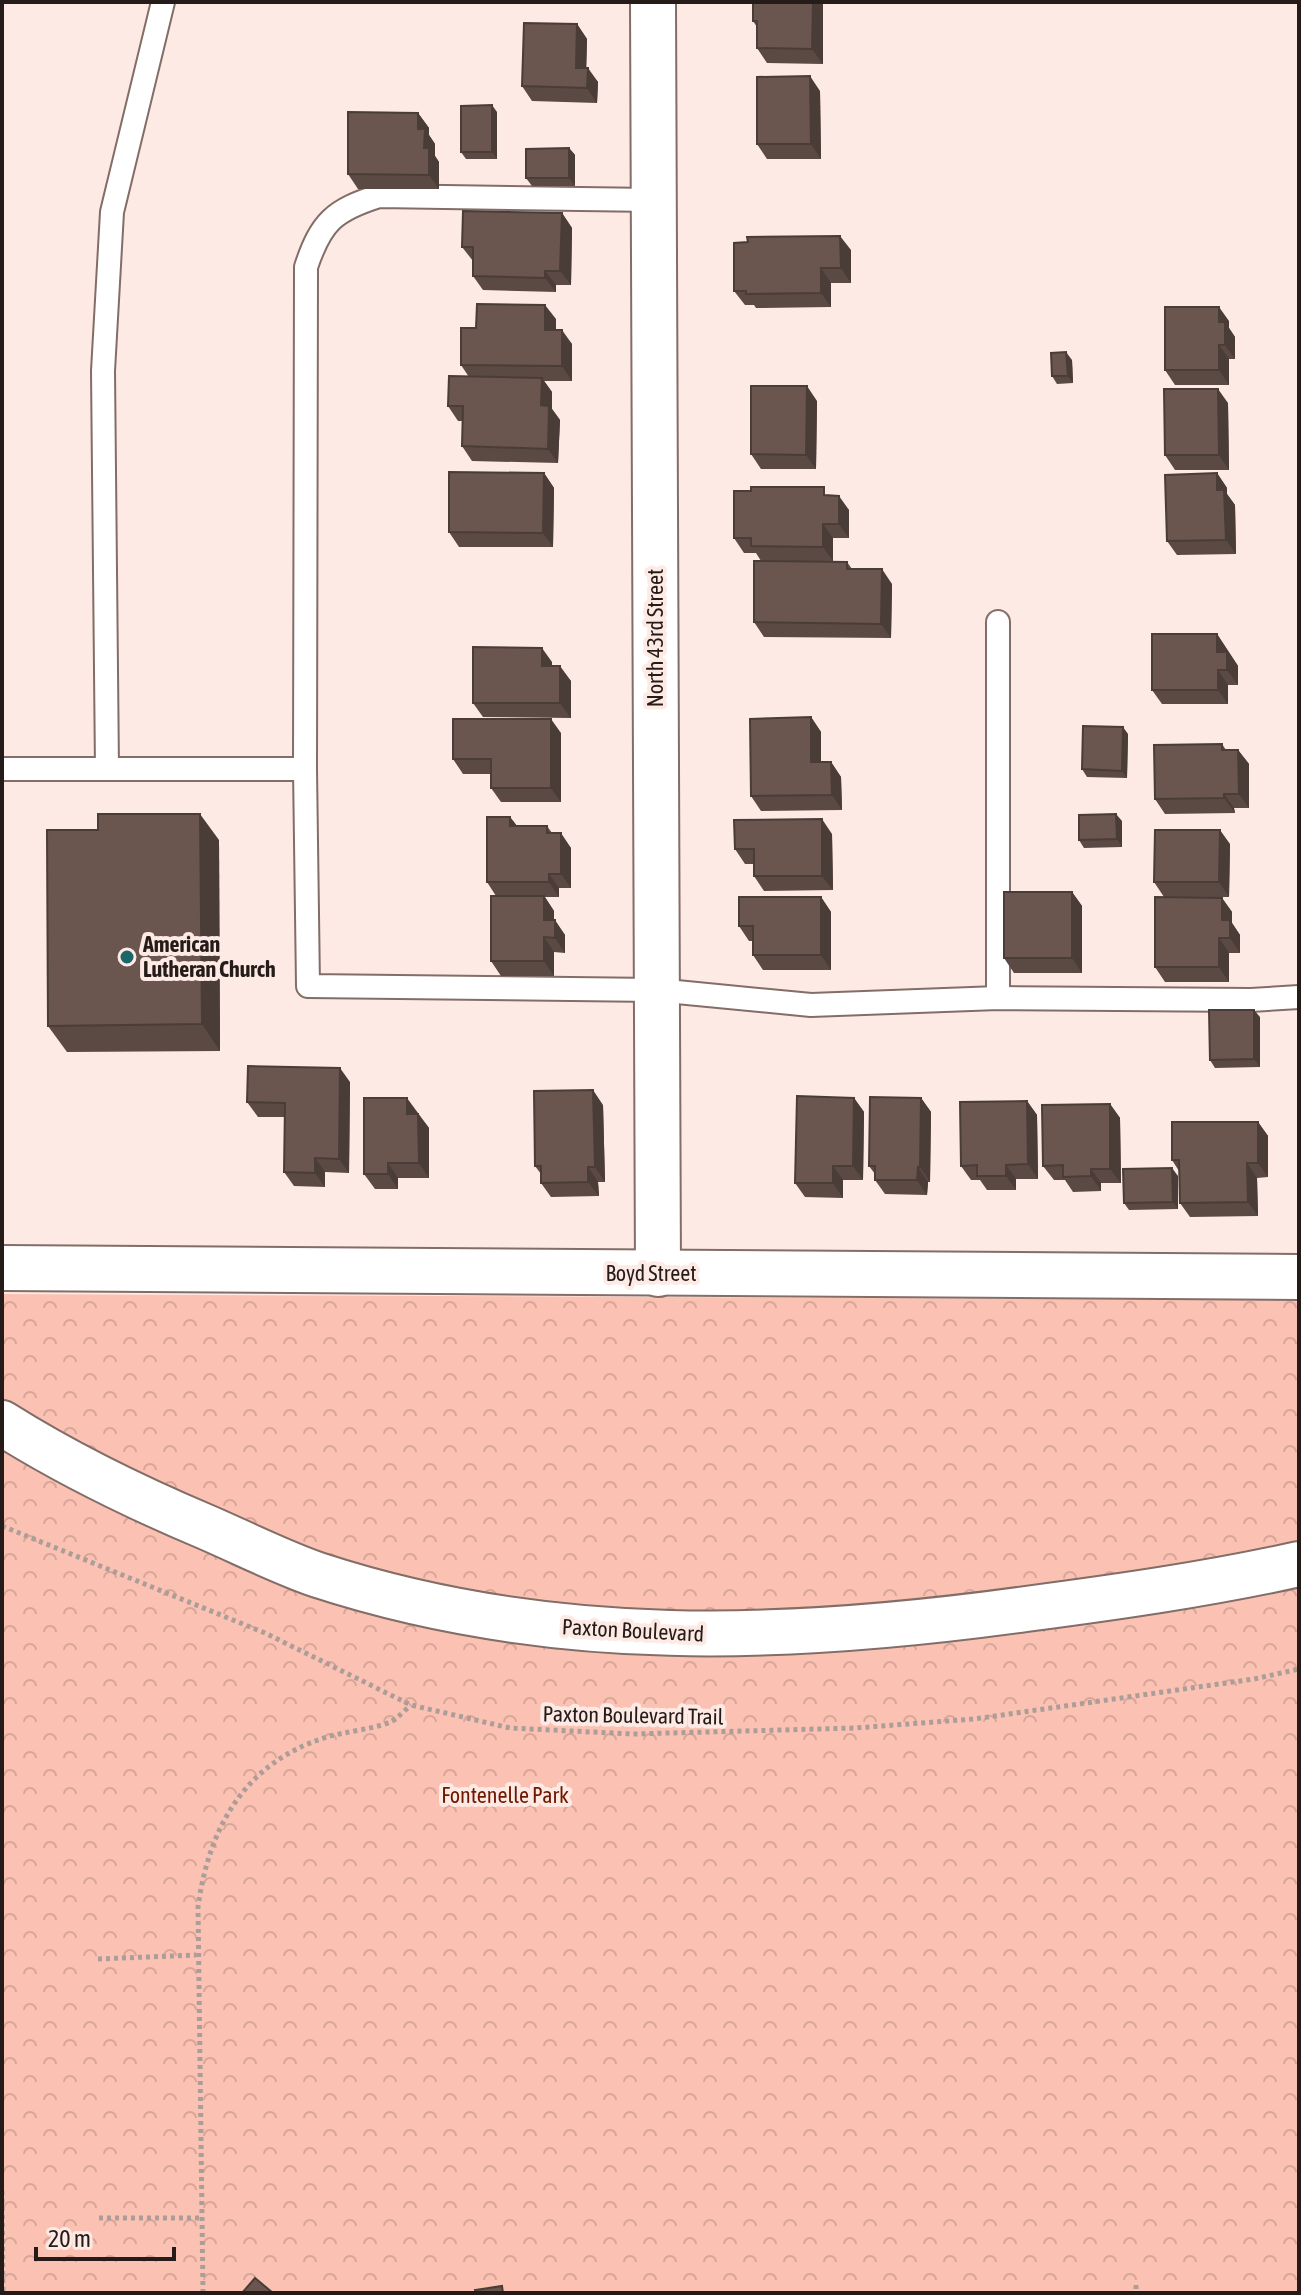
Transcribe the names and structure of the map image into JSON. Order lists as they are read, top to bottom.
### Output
{
  "streets": {
    "street": ["North 43rd Street", "Boyd Street", "Paxton Boulevard"],
    "path": ["Paxton Boulevard Trail"]
  },
  "crossings": [
    ["North 43rd Street", "Boyd Street"]
  ],
  "parks": ["Fontenelle Park"],
  "places": ["American Lutheran Church"],
  "scale_bar": "20 m"
}
